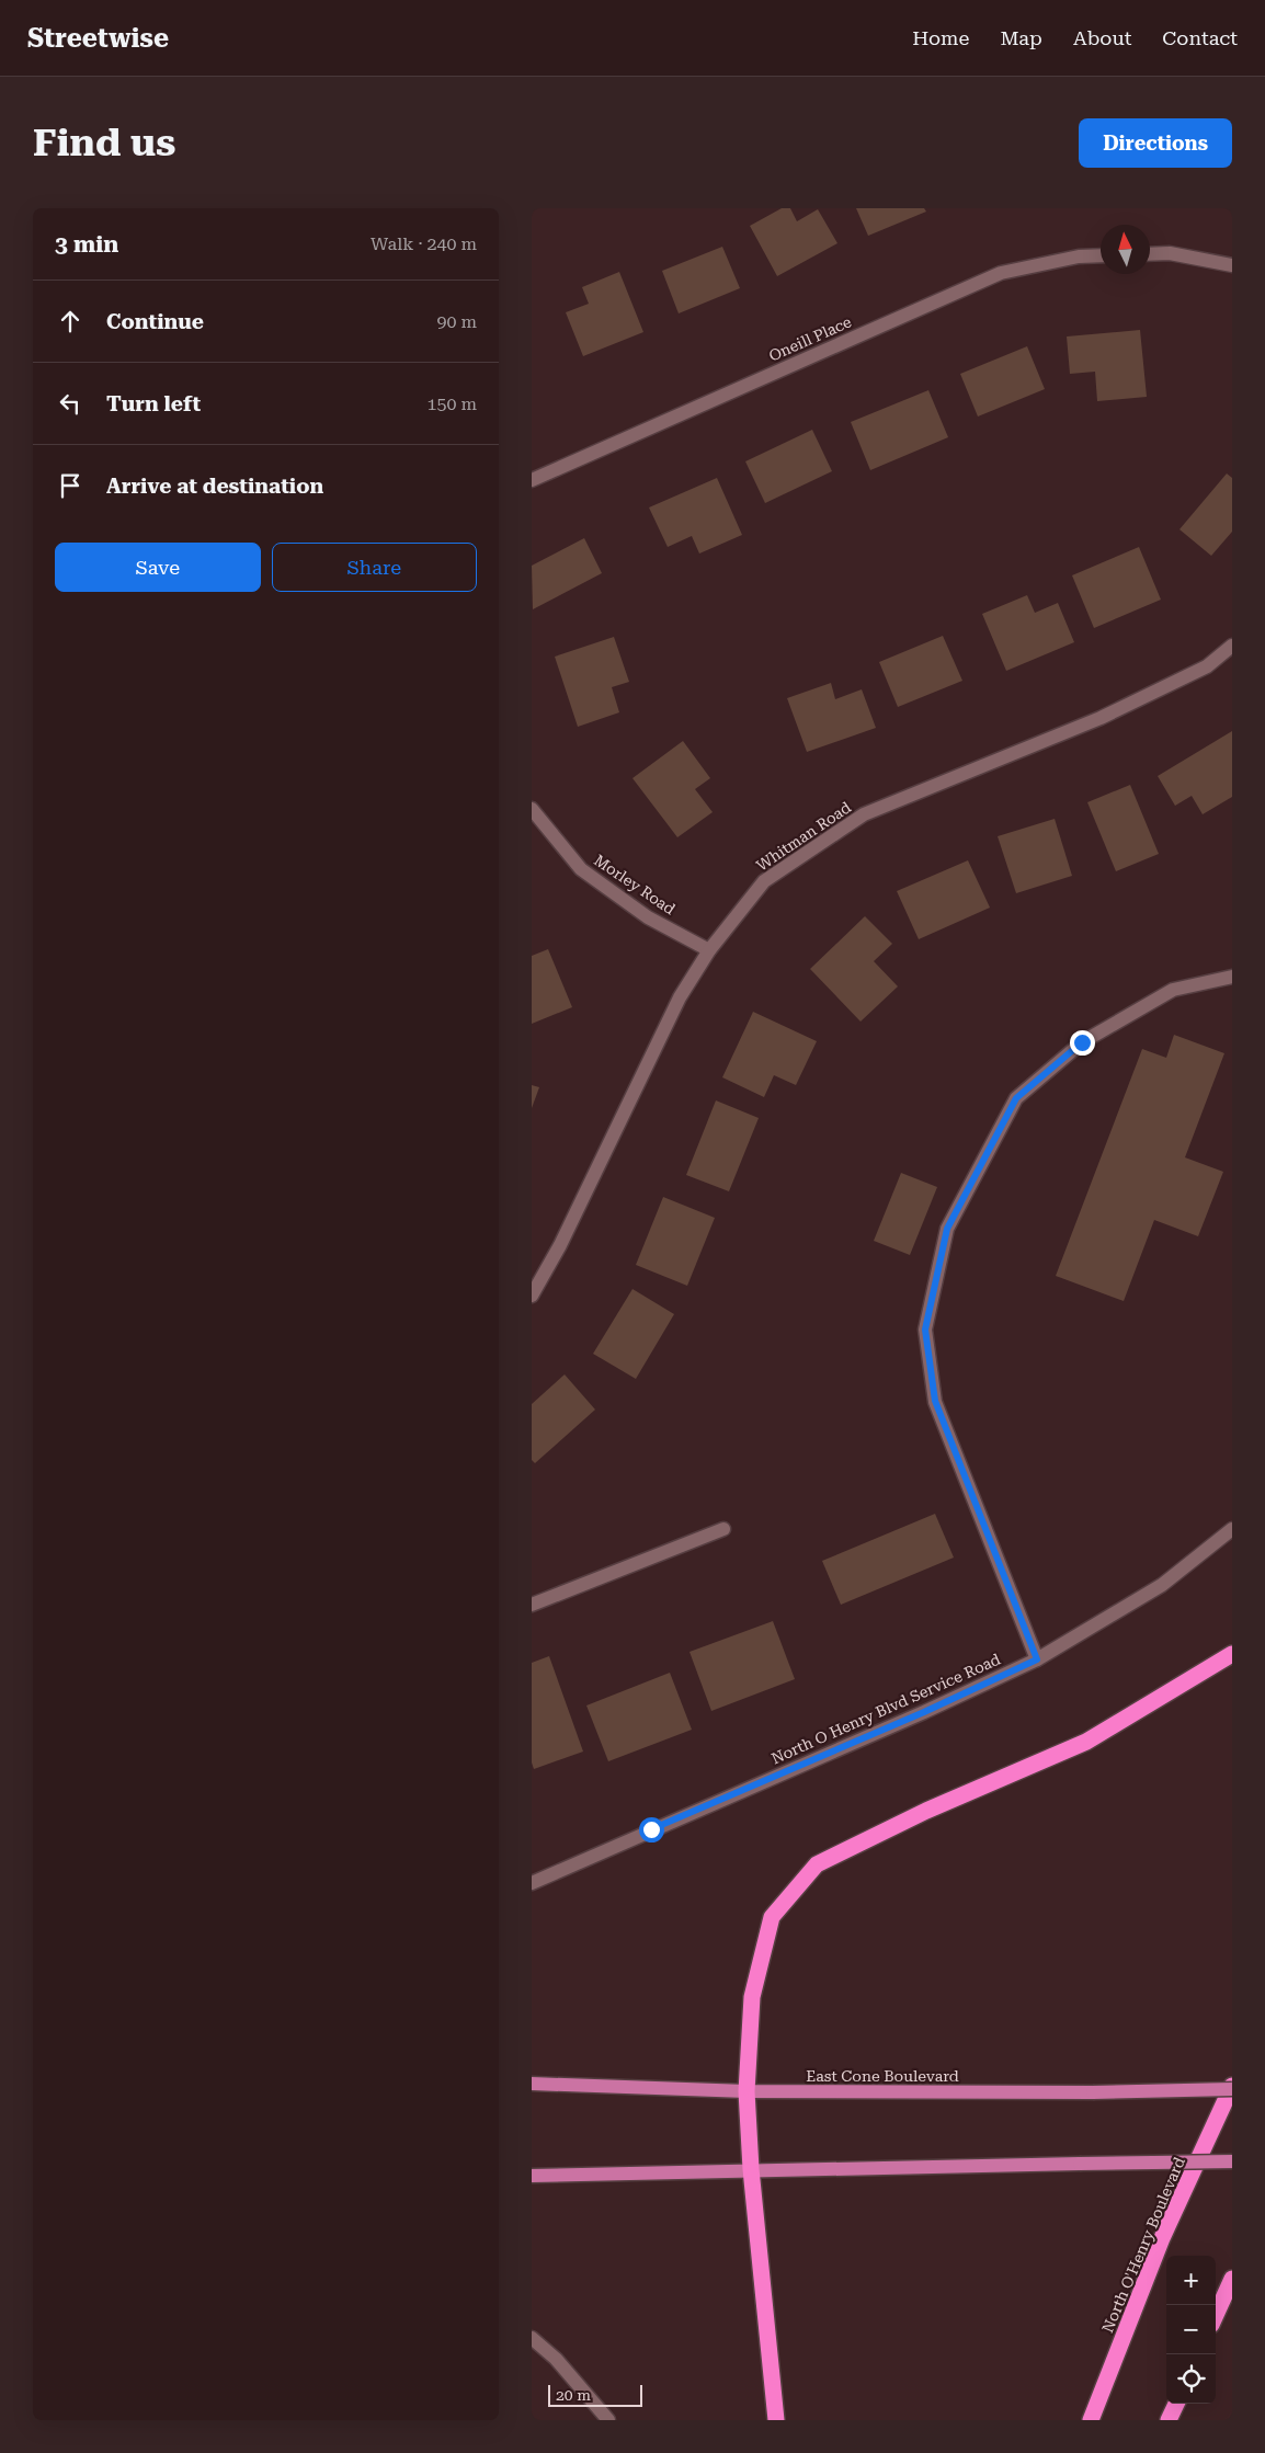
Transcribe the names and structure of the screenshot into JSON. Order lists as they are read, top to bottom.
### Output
{
  "streets": {
    "highway": ["North O'Henry Boulevard"],
    "main road": ["East Cone Boulevard"],
    "street": [
      "Oneill Place",
      "Whitman Road",
      "Morley Road",
      "North O Henry Blvd Service Road"
    ]
  },
  "crossings": [
    ["Whitman Road", "Morley Road"],
    ["East Cone Boulevard", "North O'Henry Boulevard"]
  ],
  "scale_bar": "20 m",
  "north": "top",
  "page": {
    "header": "Streetwise",
    "nav": [
      "Home",
      "Map",
      "About",
      "Contact"
    ],
    "buttons": [
      "Directions",
      ["Save", "Share"]
    ],
    "title": "Find us",
    "heading": ["3 min", "Walk · 240 m"],
    "list": [
      ["Continue", "90 m"],
      ["Turn left", "150 m"],
      "Arrive at destination"
    ],
    "map_buttons": ["+", "−"],
    "scale": "20 m"
  }
}
